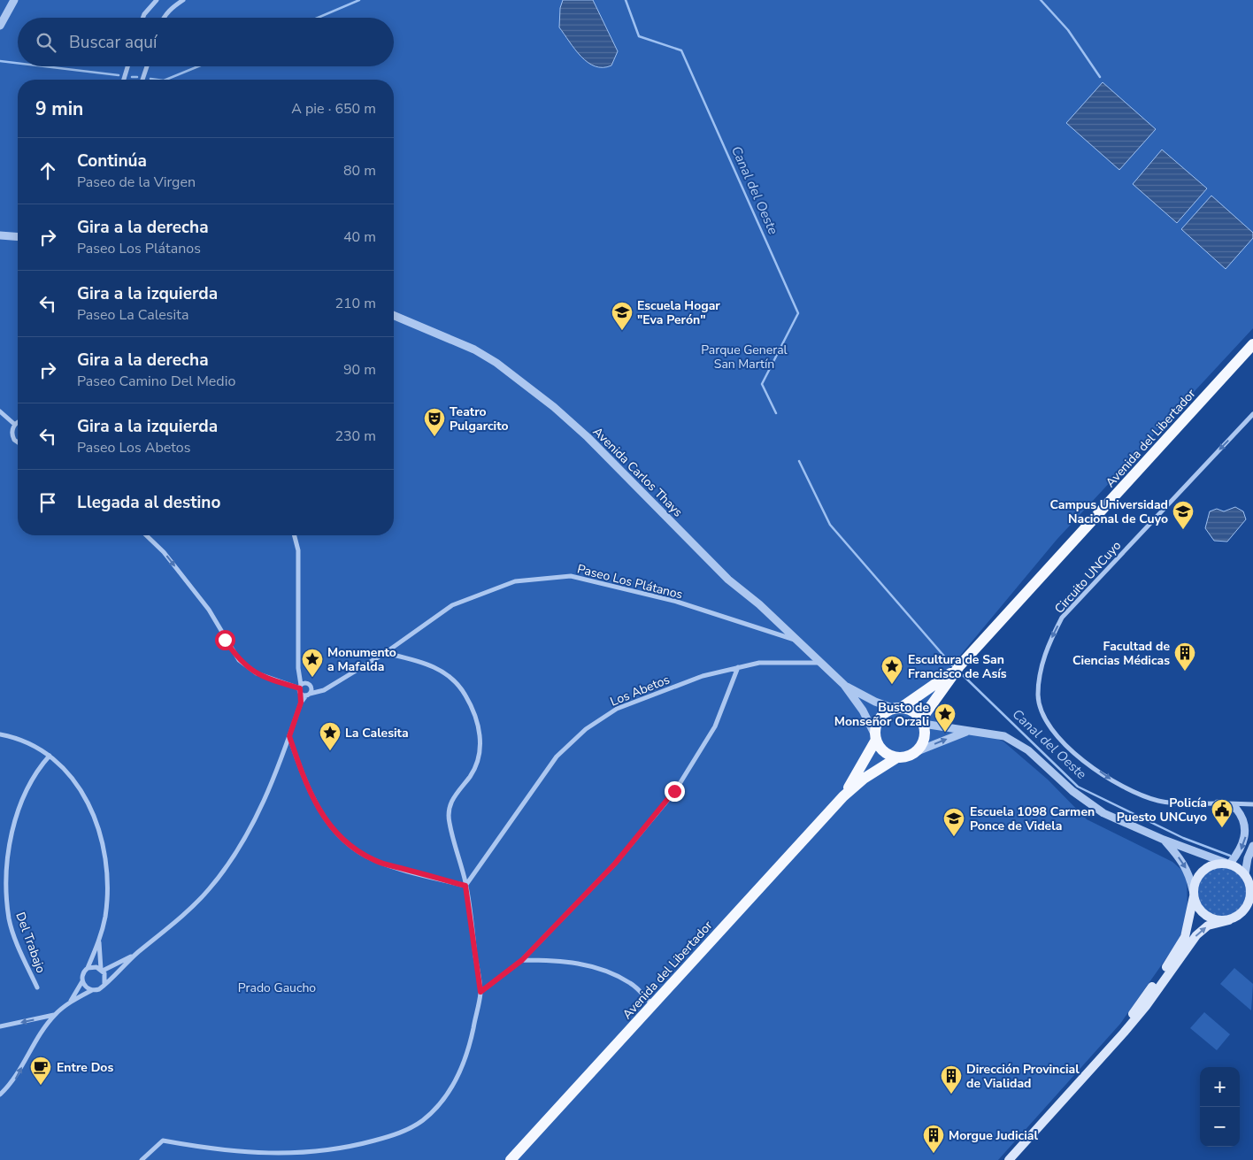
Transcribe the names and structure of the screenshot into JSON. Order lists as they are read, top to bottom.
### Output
{
  "streets": {
    "main road": ["Avenida del Libertador"],
    "street": [
      "Avenida Carlos Thays",
      "Circuito UNCuyo",
      "Paseo Los Plátanos",
      "Los Abetos",
      "Del Trabajo"
    ]
  },
  "crossings": [
    ["Avenida del Libertador", "Avenida Carlos Thays"],
    ["Avenida Carlos Thays", "Paseo Los Plátanos"],
    ["Avenida Carlos Thays", "Los Abetos"]
  ],
  "water": ["Canal del Oeste"],
  "parks": ["Parque General San Martín", "Prado Gaucho"],
  "places": {
    "school or university": ["Escuela Hogar \"Eva Perón\"", "Campus Universidad Nacional de Cuyo", "Escuela 1098 Carmen Ponce de Videla"],
    "theatre": ["Teatro Pulgarcito"],
    "building": ["Facultad de Ciencias Médicas", "Dirección Provincial de Vialidad", "Morgue Judicial"],
    "place": [
      "Monumento a Mafalda",
      "Escultura de San Francisco de Asís",
      "Busto de Monseñor Orzali",
      "La Calesita"
    ],
    "public building": ["Policía Puesto UNCuyo"],
    "cafe": ["Entre Dos"]
  },
  "page": {
    "search": "Buscar aquí",
    "heading": ["9 min", "A pie · 650 m"],
    "list": [
      ["Continúa", "Paseo de la Virgen", "80 m"],
      ["Gira a la derecha", "Paseo Los Plátanos", "40 m"],
      ["Gira a la izquierda", "Paseo La Calesita", "210 m"],
      ["Gira a la derecha", "Paseo Camino Del Medio", "90 m"],
      ["Gira a la izquierda", "Paseo Los Abetos", "230 m"],
      "Llegada al destino"
    ],
    "map_buttons": ["+", "−"]
  }
}
